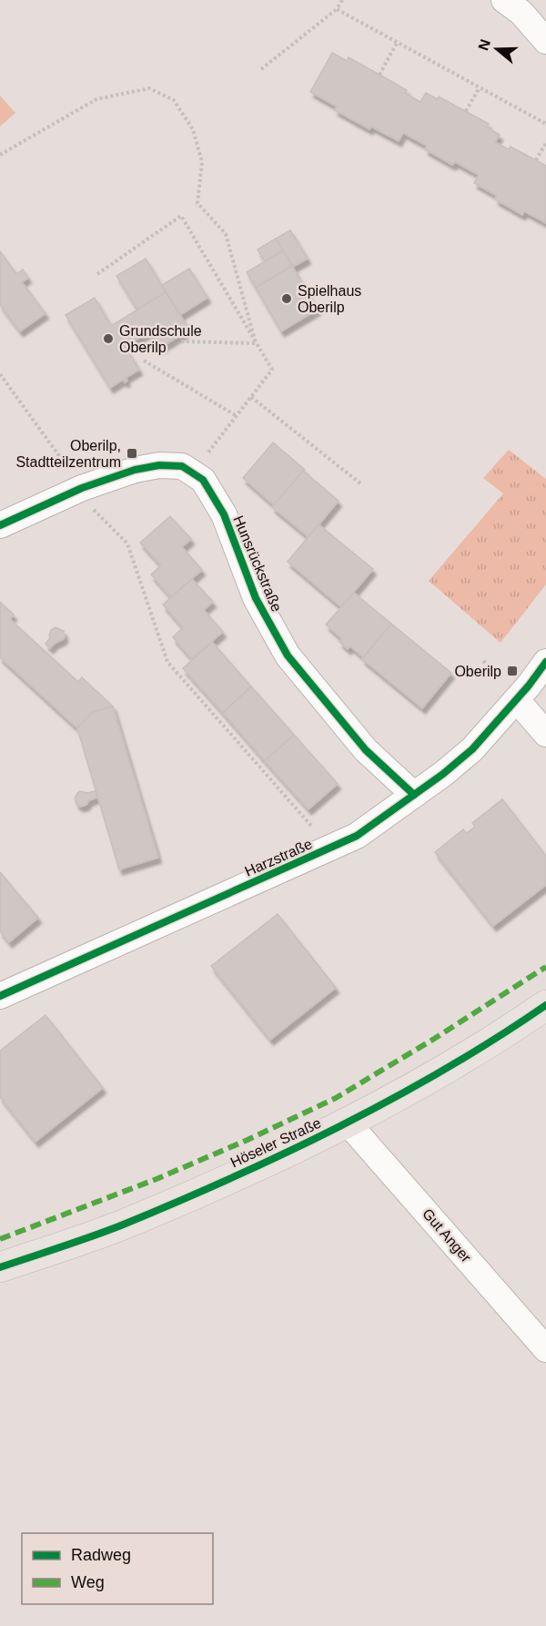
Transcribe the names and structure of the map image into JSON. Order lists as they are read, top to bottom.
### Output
{
  "streets": {
    "main road": ["Höseler Straße"],
    "street": ["Hunsrückstraße", "Harzstraße", "Gut Anger"]
  },
  "crossings": [
    ["Hunsrückstraße", "Harzstraße"],
    ["Höseler Straße", "Gut Anger"]
  ],
  "places": {
    "other": ["Spielhaus Oberilp", "Grundschule Oberilp"],
    "transit": ["Oberilp, Stadtteilzentrum", "Oberilp"]
  },
  "legend": ["Radweg", "Weg"],
  "north": "left"
}
